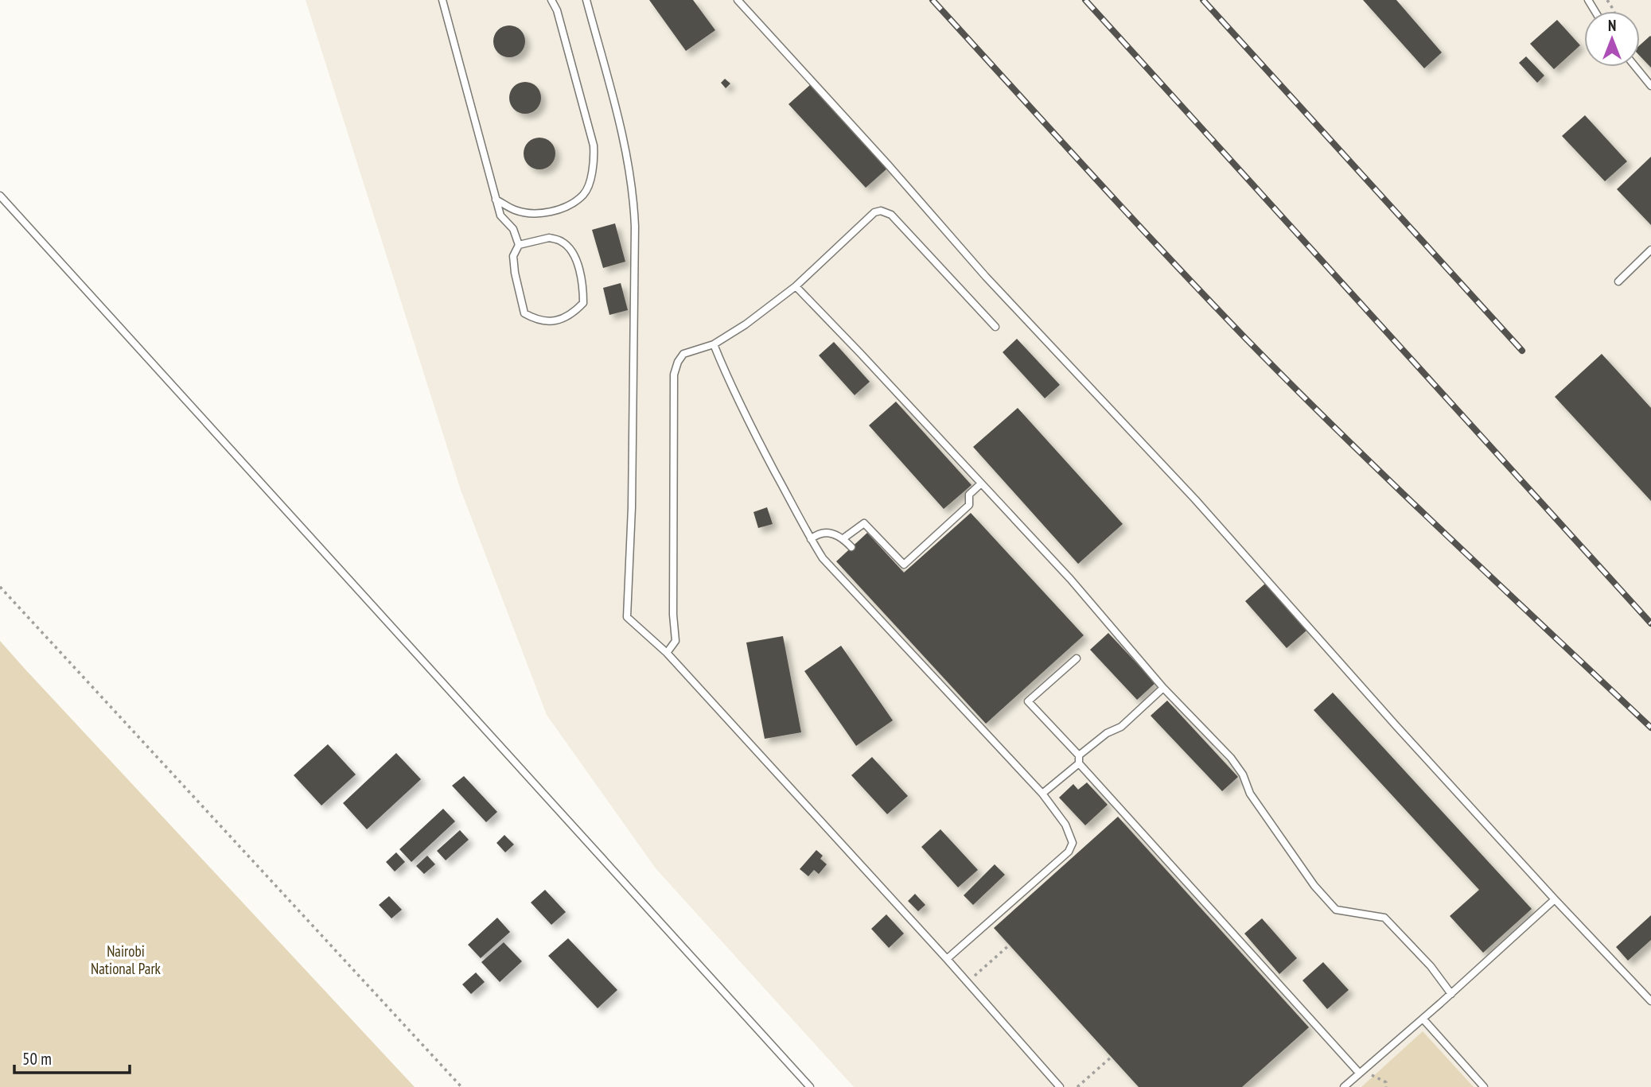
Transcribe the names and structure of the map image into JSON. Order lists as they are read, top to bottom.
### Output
{
  "parks": ["Nairobi National Park"],
  "scale_bar": "50 m",
  "north": "top"
}
